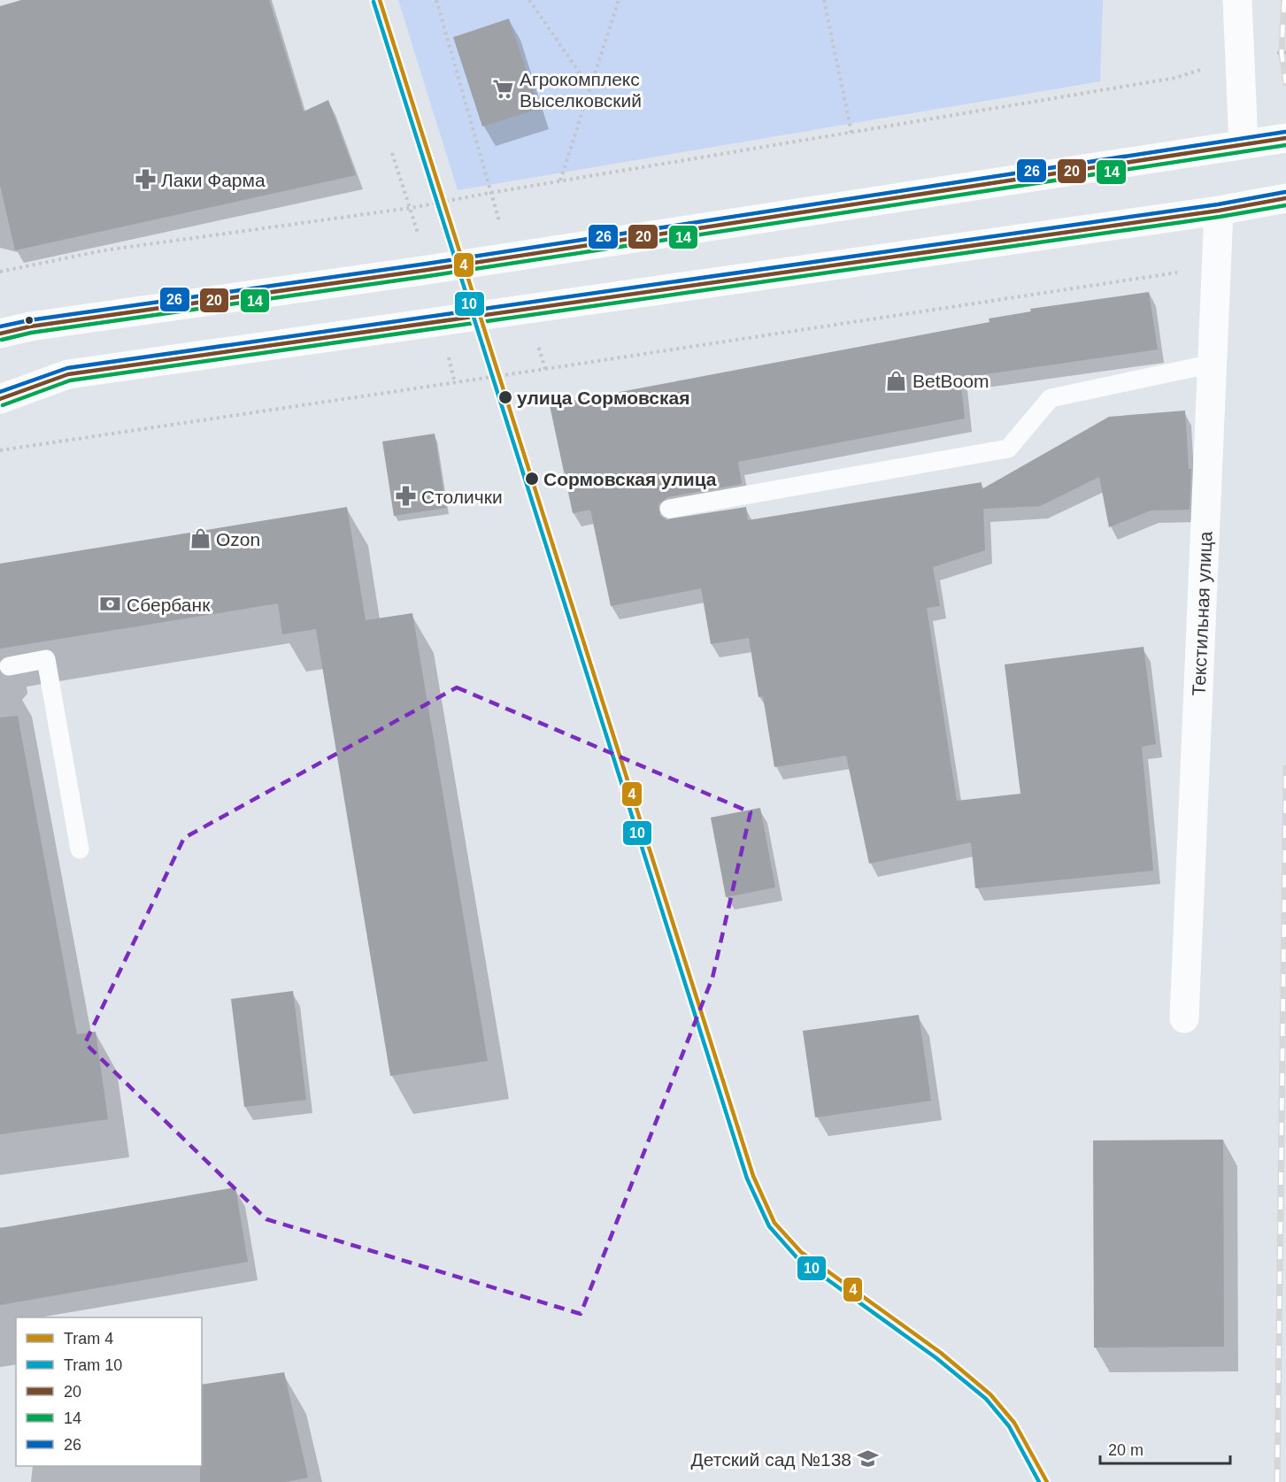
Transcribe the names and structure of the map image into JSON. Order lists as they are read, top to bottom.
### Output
{
  "streets": {
    "main road": ["Текстильная улица"]
  },
  "places": {
    "supermarket": ["Агрокомплекс Выселковский"],
    "pharmacy": ["Лаки Фарма", "Столички"],
    "shop": ["BetBoom", "Ozon"],
    "other": ["улица Сормовская", "Сормовская улица"],
    "bank": ["Сбербанк"],
    "school or university": ["Детский сад №138"]
  },
  "lines": [
    "tram line 4",
    "tram line 10",
    "transit line 26",
    "transit line 20",
    "transit line 14"
  ],
  "legend": [
    "Tram 4",
    "Tram 10",
    "20",
    "14",
    "26"
  ],
  "scale_bar": "20 m"
}
